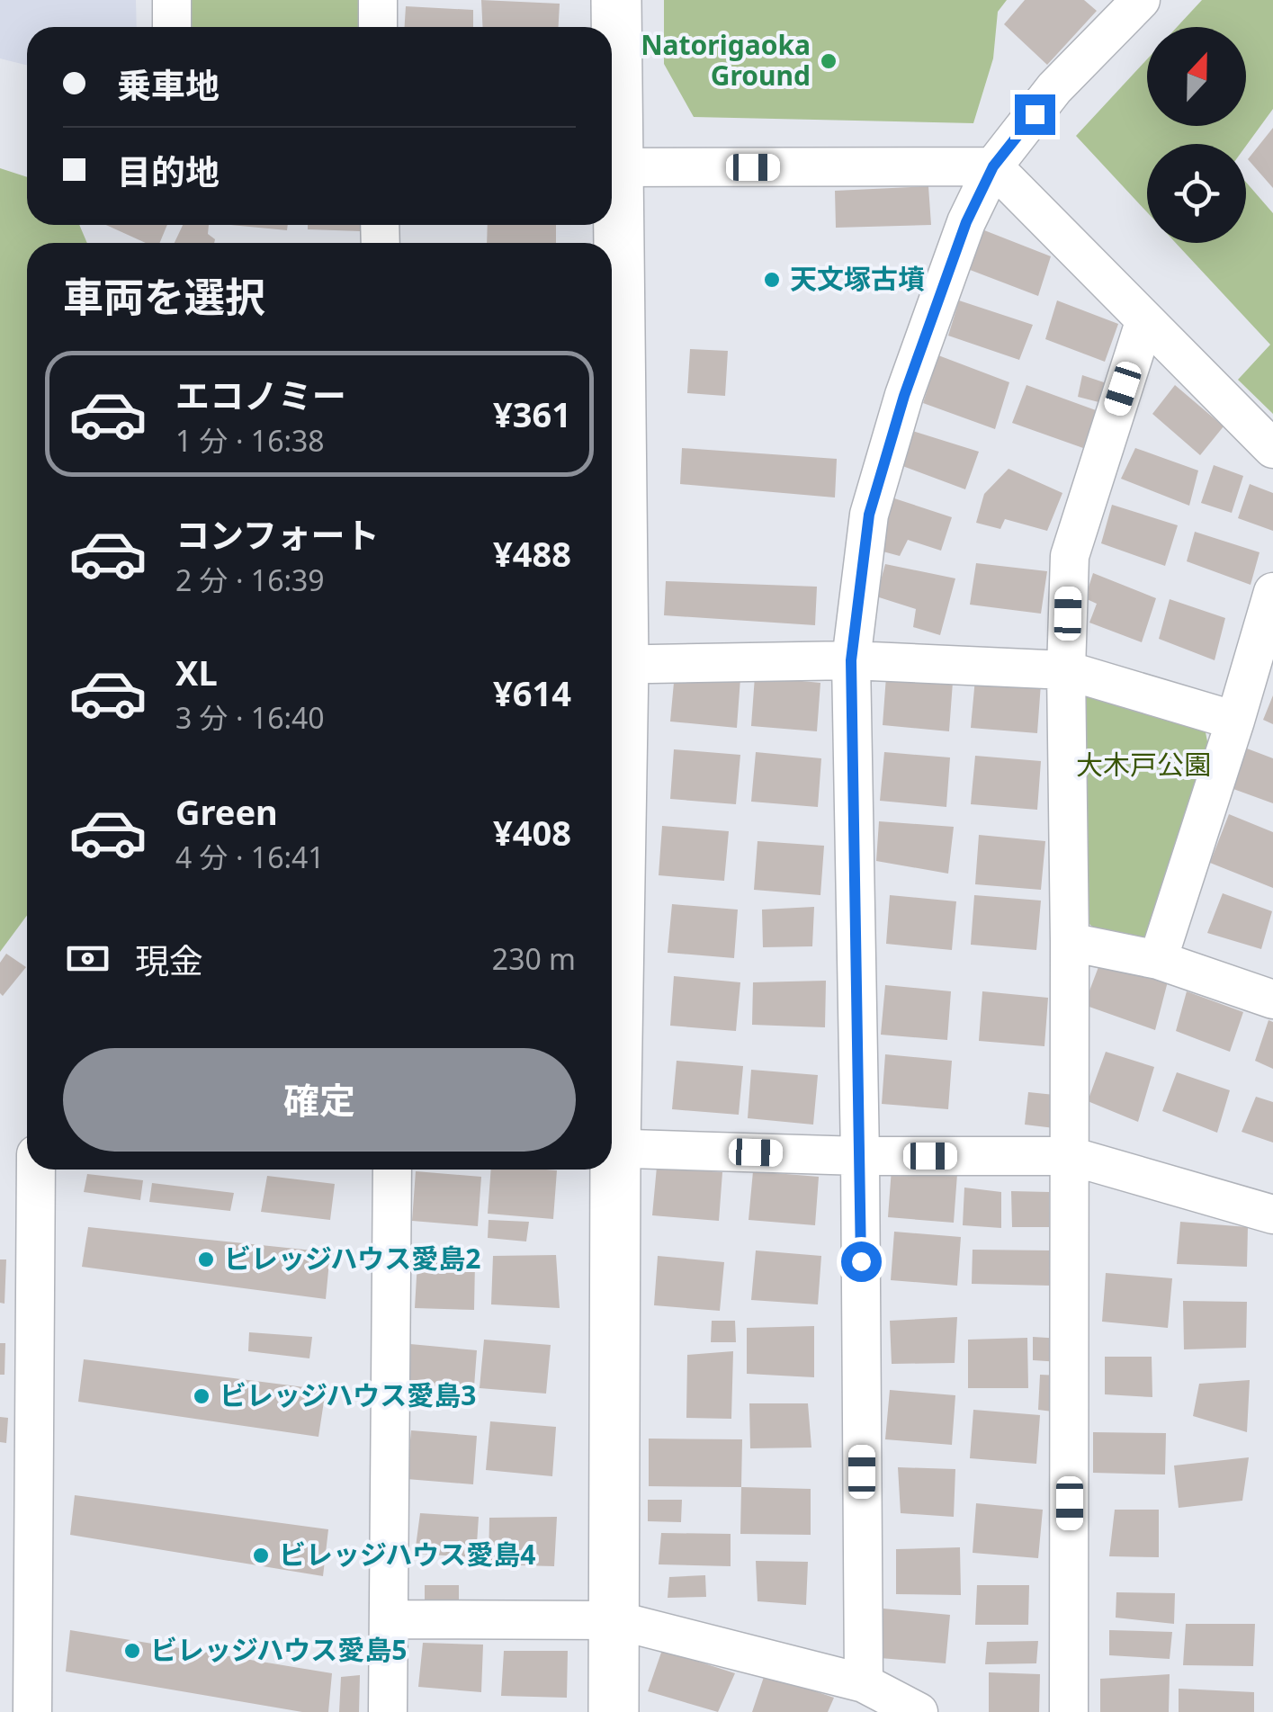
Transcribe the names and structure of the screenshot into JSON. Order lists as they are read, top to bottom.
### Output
{
  "parks": ["大木戸公園"],
  "places": [
    "Natorigaoka Ground",
    "天文塚古墳",
    "ビレッジハウス愛島2",
    "ビレッジハウス愛島3",
    "ビレッジハウス愛島4",
    "ビレッジハウス愛島5"
  ],
  "north": "top",
  "page": {
    "banner": ["乗車地", "目的地"],
    "heading": "車両を選択",
    "list": [
      {
        "name": "エコノミー",
        "note": "1 分 · 16:38",
        "value": "¥361"
      },
      {
        "name": "コンフォート",
        "note": "2 分 · 16:39",
        "value": "¥488"
      },
      {
        "name": "XL",
        "note": "3 分 · 16:40",
        "value": "¥614"
      },
      {
        "name": "Green",
        "note": "4 分 · 16:41",
        "value": "¥408"
      }
    ],
    "pay": ["現金", "230 m"],
    "buttons": "確定"
  }
}
